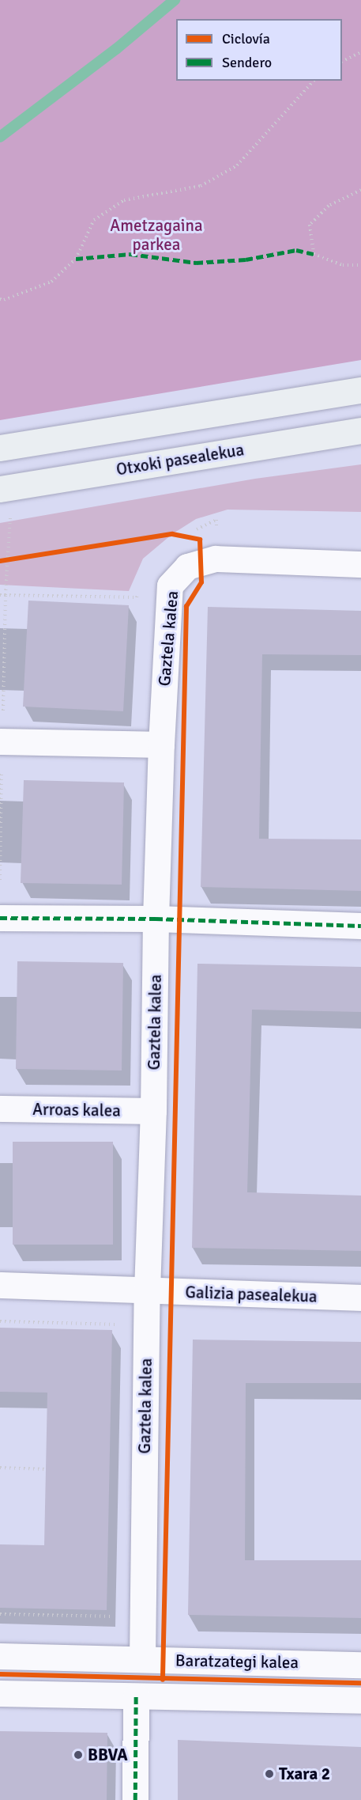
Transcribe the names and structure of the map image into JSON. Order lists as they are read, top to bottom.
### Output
{
  "streets": {
    "main road": ["Otxoki pasealekua"],
    "street": [
      "Gaztela kalea",
      "Arroas kalea",
      "Galizia pasealekua",
      "Baratzategi kalea"
    ]
  },
  "crossings": [
    ["Gaztela kalea", "Arroas kalea"],
    ["Gaztela kalea", "Galizia pasealekua"],
    ["Gaztela kalea", "Baratzategi kalea"]
  ],
  "parks": ["Ametzagaina parkea"],
  "places": ["BBVA", "Txara 2"],
  "legend": ["Ciclovía", "Sendero"]
}
